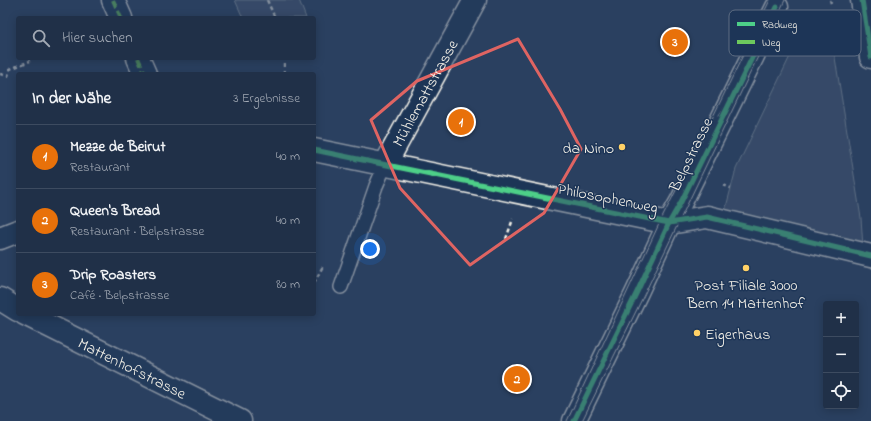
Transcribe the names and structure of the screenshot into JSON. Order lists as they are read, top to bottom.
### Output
{
  "streets": {
    "street": [
      "Mühlemattstrasse",
      "Belpstrasse",
      "Philosophenweg",
      "Mattenhofstrasse"
    ]
  },
  "crossings": [
    ["Mühlemattstrasse", "Philosophenweg"],
    ["Belpstrasse", "Philosophenweg"]
  ],
  "places": ["da Nino", "Post Filiale 3000 Bern 14 Mattenhof", "Eigerhaus"],
  "legend": ["Radweg", "Weg"],
  "page": {
    "search": "Hier suchen",
    "pins": ["3", "1", "2"],
    "heading": ["In der Nähe", "3 Ergebnisse"],
    "list": [
      {
        "mark": "1",
        "name": "Mezze de Beirut",
        "note": "Restaurant",
        "value": "40 m"
      },
      {
        "mark": "2",
        "name": "Queen's Bread",
        "note": "Restaurant · Belpstrasse",
        "value": "40 m"
      },
      {
        "mark": "3",
        "name": "Drip Roasters",
        "note": "Café · Belpstrasse",
        "value": "80 m"
      }
    ],
    "map_buttons": ["+", "−"]
  }
}
